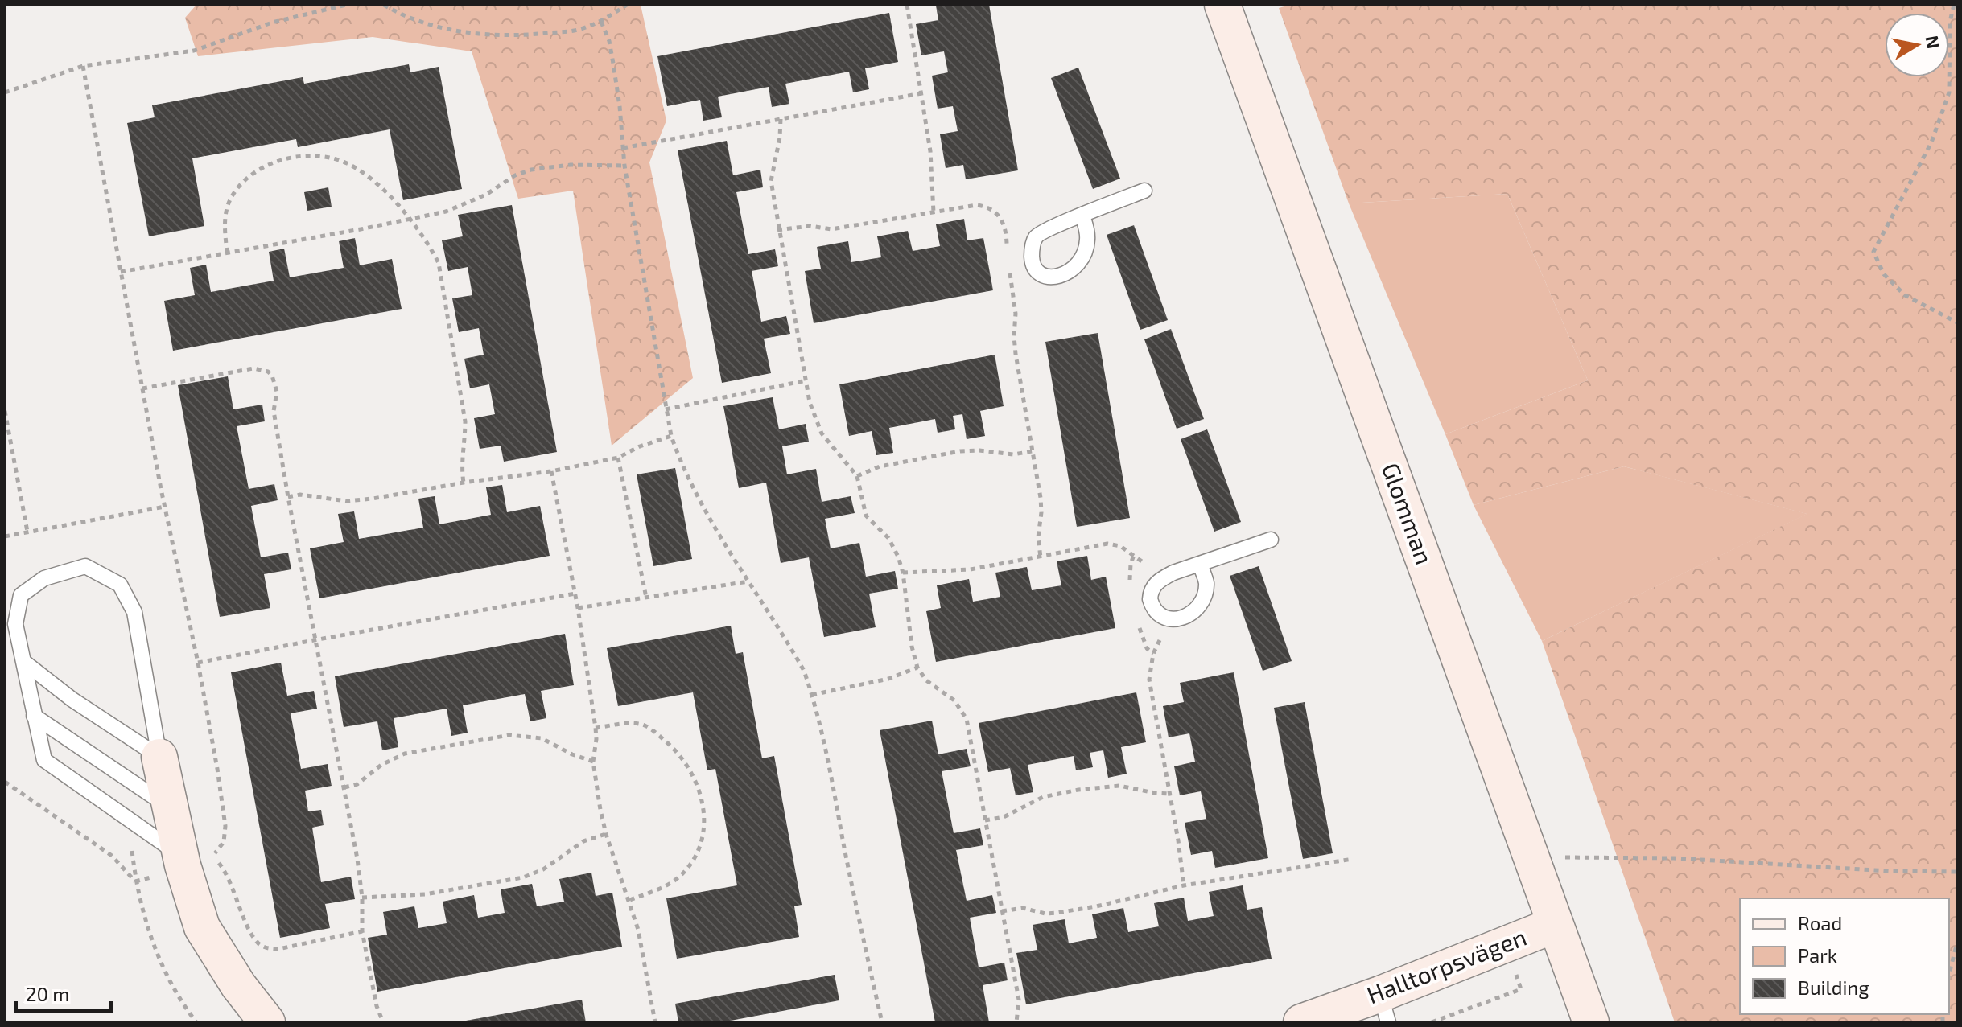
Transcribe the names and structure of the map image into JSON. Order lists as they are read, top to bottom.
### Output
{
  "streets": {
    "street": ["Glomman", "Halltorpsvägen"]
  },
  "crossings": [
    ["Glomman", "Halltorpsvägen"]
  ],
  "legend": ["Road", "Park", "Building"],
  "scale_bar": "20 m",
  "north": "right"
}
